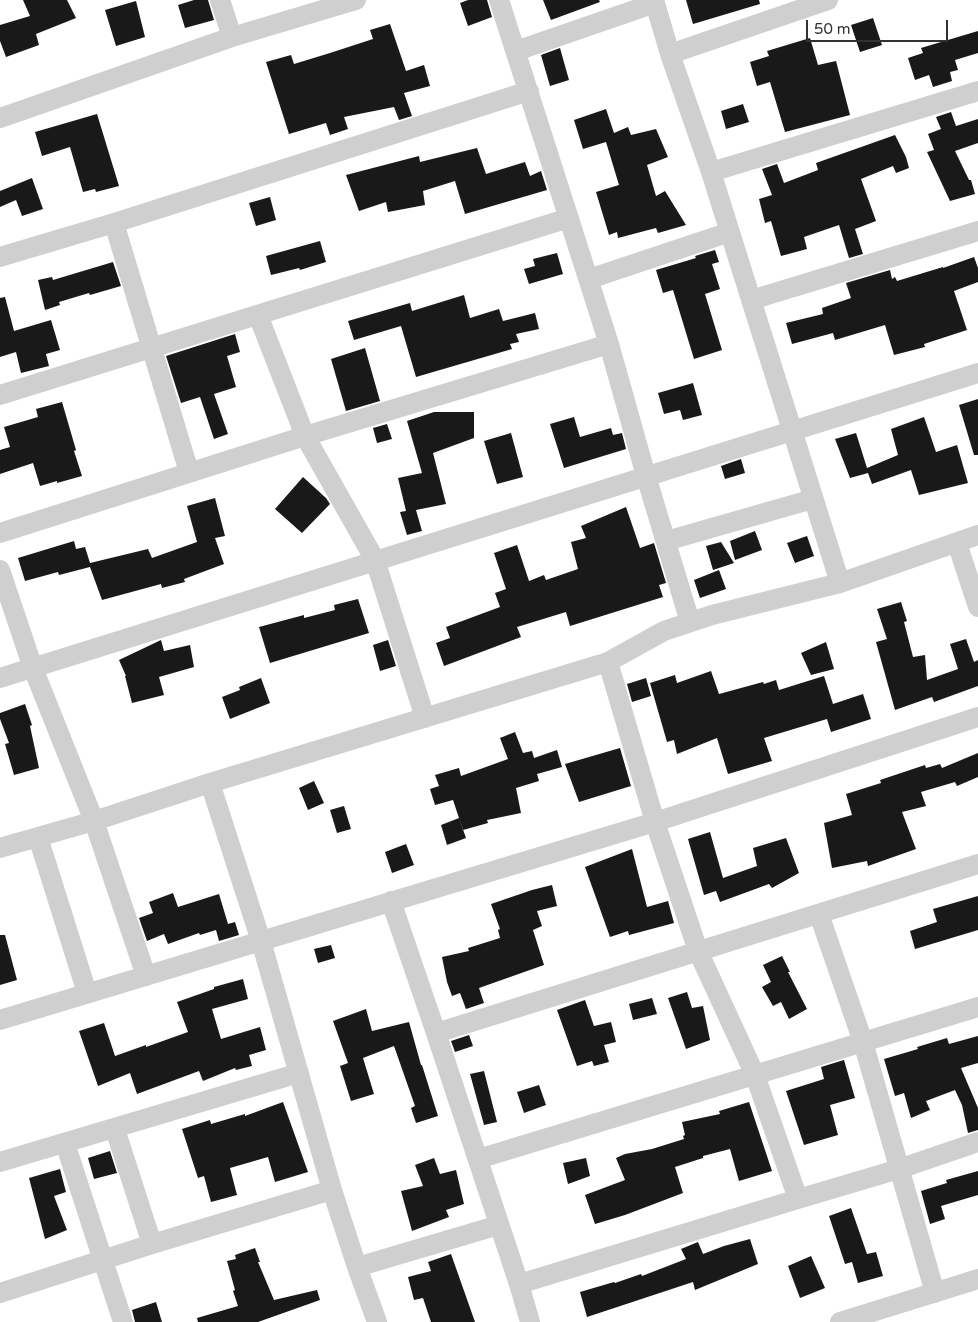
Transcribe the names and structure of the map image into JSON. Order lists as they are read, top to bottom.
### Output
{
  "scale_bar": "50 m"
}
